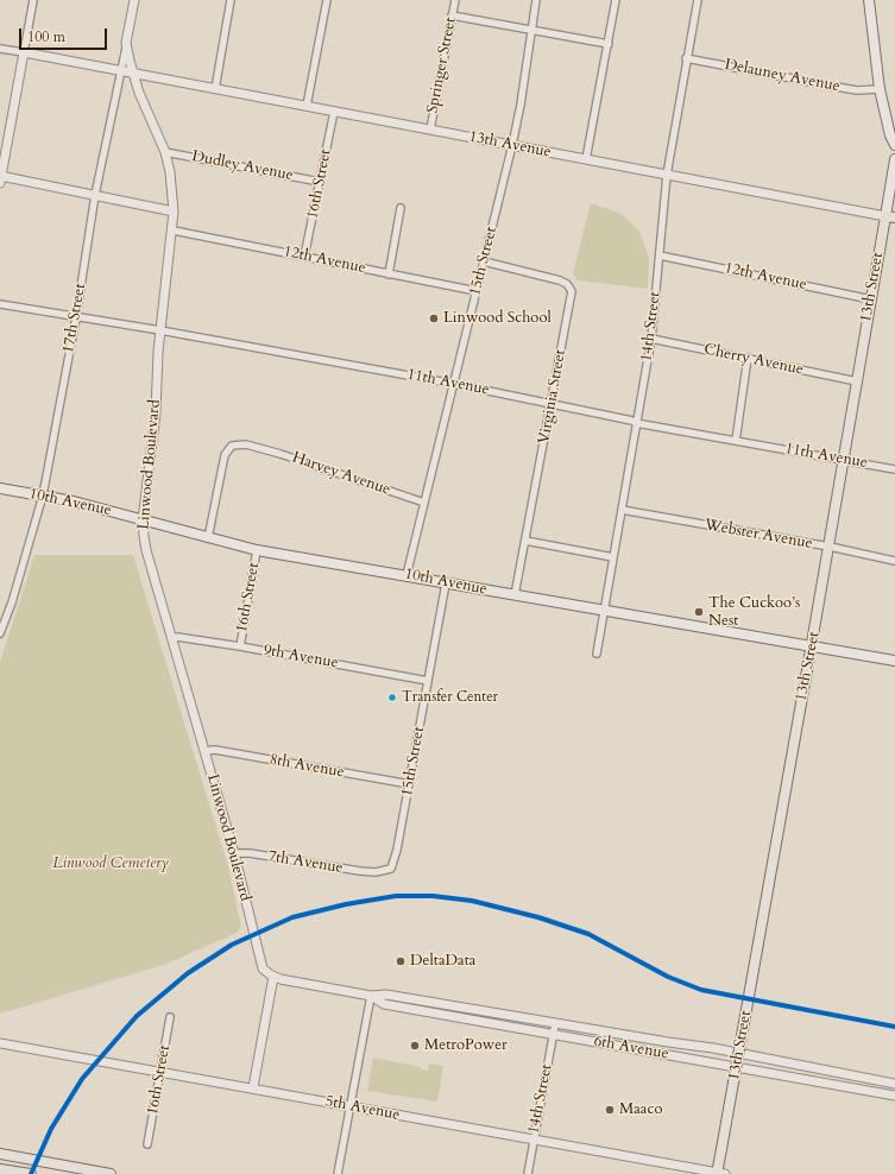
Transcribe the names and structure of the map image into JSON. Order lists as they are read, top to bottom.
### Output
{
  "streets": {
    "main road": ["13th Street", "10th Avenue"],
    "street": [
      "Springer Street",
      "Delauney Avenue",
      "13th Avenue",
      "Dudley Avenue",
      "16th Street",
      "12th Avenue",
      "15th Street",
      "17th Street",
      "14th Street",
      "Cherry Avenue",
      "11th Avenue",
      "Virginia Street",
      "Linwood Boulevard",
      "Harvey Avenue",
      "Webster Avenue",
      "9th Avenue",
      "8th Avenue",
      "7th Avenue",
      "6th Avenue",
      "5th Avenue"
    ]
  },
  "crossings": [
    ["Springer Street", "13th Avenue"],
    ["Delauney Avenue", "14th Street"],
    ["13th Avenue", "16th Street"],
    ["13th Avenue", "15th Street"],
    ["13th Avenue", "13th Street"],
    ["13th Avenue", "17th Street"],
    ["13th Avenue", "14th Street"],
    ["13th Avenue", "Linwood Boulevard"],
    ["Dudley Avenue", "16th Street"],
    ["Dudley Avenue", "Linwood Boulevard"],
    ["16th Street", "12th Avenue"],
    ["16th Street", "10th Avenue"],
    ["16th Street", "9th Avenue"],
    ["16th Street", "5th Avenue"],
    ["12th Avenue", "15th Street"],
    ["12th Avenue", "13th Street"],
    ["12th Avenue", "14th Street"],
    ["12th Avenue", "Linwood Boulevard"],
    ["15th Street", "11th Avenue"],
    ["15th Street", "Virginia Street"],
    ["15th Street", "Harvey Avenue"],
    ["15th Street", "10th Avenue"],
    ["15th Street", "9th Avenue"],
    ["15th Street", "8th Avenue"],
    ["15th Street", "7th Avenue"],
    ["13th Street", "Cherry Avenue"],
    ["13th Street", "11th Avenue"],
    ["13th Street", "10th Avenue"],
    ["13th Street", "Webster Avenue"],
    ["13th Street", "5th Avenue"],
    ["17th Street", "11th Avenue"],
    ["17th Street", "10th Avenue"],
    ["14th Street", "Cherry Avenue"],
    ["14th Street", "11th Avenue"],
    ["14th Street", "10th Avenue"],
    ["14th Street", "Webster Avenue"],
    ["14th Street", "6th Avenue"],
    ["14th Street", "5th Avenue"],
    ["11th Avenue", "Virginia Street"],
    ["11th Avenue", "Linwood Boulevard"],
    ["Virginia Street", "10th Avenue"],
    ["Linwood Boulevard", "10th Avenue"],
    ["Linwood Boulevard", "9th Avenue"],
    ["Linwood Boulevard", "8th Avenue"],
    ["Linwood Boulevard", "7th Avenue"],
    ["Linwood Boulevard", "6th Avenue"],
    ["Harvey Avenue", "10th Avenue"]
  ],
  "parks": ["Linwood Cemetery"],
  "places": [
    "Linwood School",
    "The Cuckoo’s Nest",
    "Transfer Center",
    "DeltaData",
    "MetroPower",
    "Maaco"
  ],
  "scale_bar": "100 m"
}
